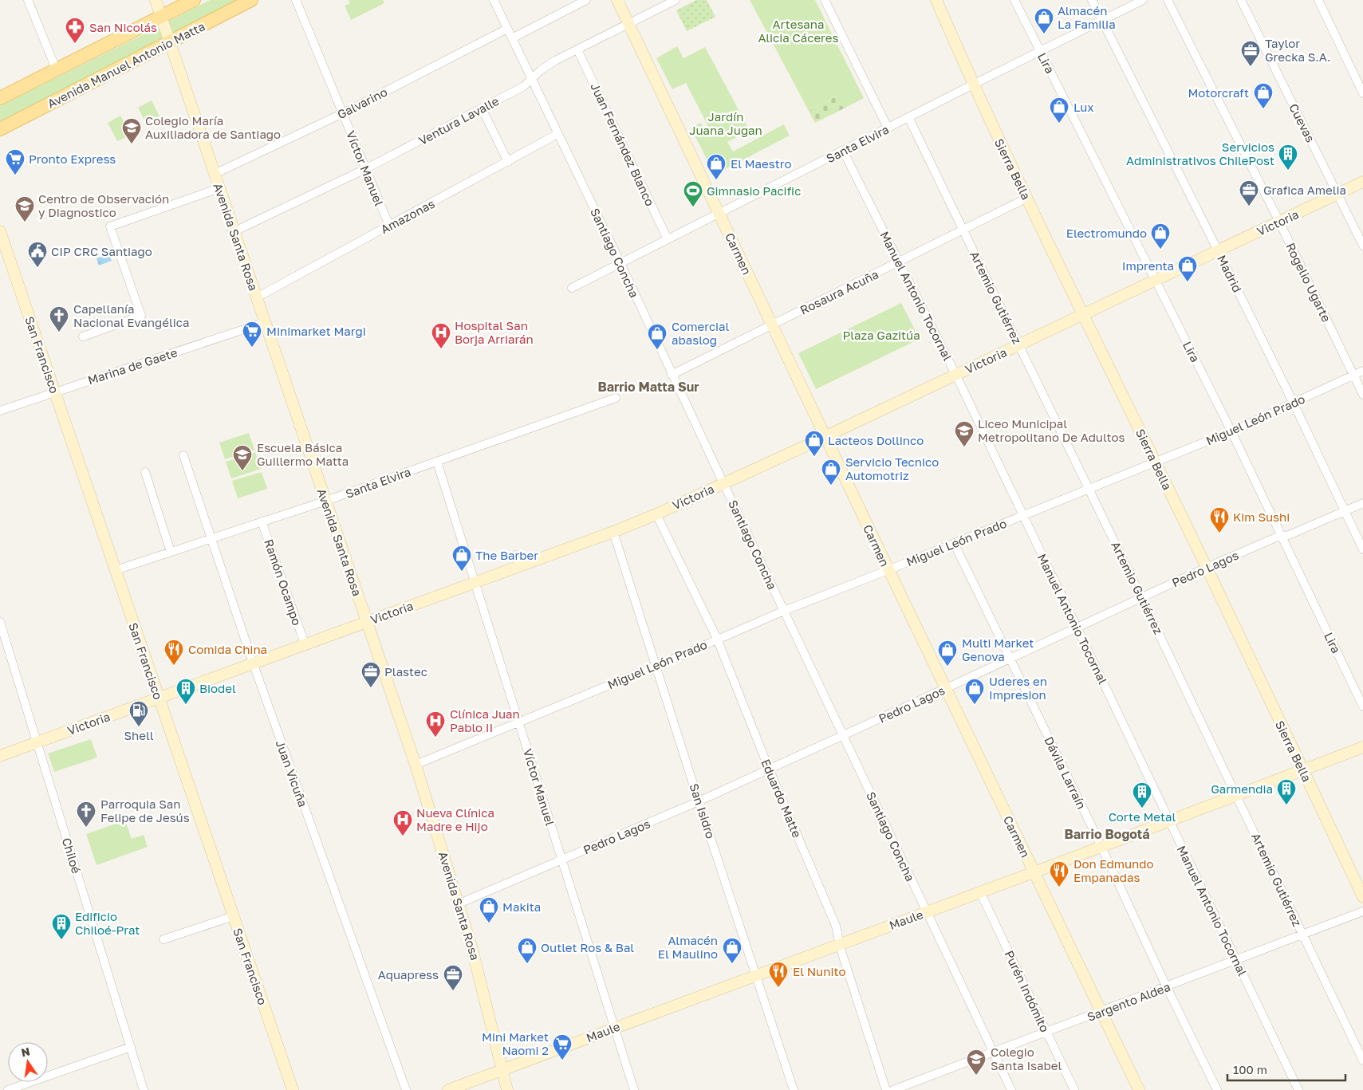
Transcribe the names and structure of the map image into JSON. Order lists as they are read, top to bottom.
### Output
{
  "streets": {
    "main road": [
      "Avenida Manuel Antonio Matta",
      "Sierra Bella",
      "Victoria",
      "Avenida Santa Rosa",
      "Carmen",
      "San Francisco",
      "Maule"
    ],
    "street": [
      "Lira",
      "Galvarino",
      "Ventura Lavalle",
      "Cuevas",
      "Santa Elvira",
      "Juan Fernández Blanco",
      "Víctor Manuel",
      "Amazonas",
      "Santiago Concha",
      "Madrid",
      "Rogelio Ugarte",
      "Rosaura Acuña",
      "Manuel Antonio Tocornal",
      "Artemio Gutiérrez",
      "Marina de Gaete",
      "Miguel León Prado",
      "Pedro Lagos",
      "Ramón Ocampo",
      "Dávila Larraín",
      "Juan Vicuña",
      "Eduardo Matte",
      "San Isidro",
      "Chiloé",
      "Purén Indómito",
      "Sargento Aldea"
    ]
  },
  "crossings": [
    ["Lira", "Santa Elvira"],
    ["Lira", "Victoria"],
    ["Lira", "Miguel León Prado"],
    ["Lira", "Pedro Lagos"],
    ["Avenida Manuel Antonio Matta", "Avenida Santa Rosa"],
    ["Galvarino", "Víctor Manuel"],
    ["Galvarino", "Avenida Santa Rosa"],
    ["Galvarino", "Santiago Concha"],
    ["Ventura Lavalle", "Juan Fernández Blanco"],
    ["Ventura Lavalle", "Víctor Manuel"],
    ["Ventura Lavalle", "Avenida Santa Rosa"],
    ["Ventura Lavalle", "Santiago Concha"],
    ["Ventura Lavalle", "Carmen"],
    ["Cuevas", "Victoria"],
    ["Santa Elvira", "Juan Fernández Blanco"],
    ["Santa Elvira", "Víctor Manuel"],
    ["Santa Elvira", "Sierra Bella"],
    ["Santa Elvira", "Avenida Santa Rosa"],
    ["Santa Elvira", "Santiago Concha"],
    ["Santa Elvira", "Carmen"],
    ["Santa Elvira", "Madrid"],
    ["Santa Elvira", "Manuel Antonio Tocornal"],
    ["Santa Elvira", "Artemio Gutiérrez"],
    ["Santa Elvira", "San Francisco"],
    ["Santa Elvira", "Ramón Ocampo"],
    ["Santa Elvira", "Juan Vicuña"],
    ["Víctor Manuel", "Amazonas"],
    ["Víctor Manuel", "Victoria"],
    ["Víctor Manuel", "Miguel León Prado"],
    ["Víctor Manuel", "Pedro Lagos"],
    ["Víctor Manuel", "Maule"],
    ["Sierra Bella", "Victoria"],
    ["Sierra Bella", "Rosaura Acuña"],
    ["Sierra Bella", "Miguel León Prado"],
    ["Sierra Bella", "Pedro Lagos"],
    ["Sierra Bella", "Maule"],
    ["Amazonas", "Avenida Santa Rosa"],
    ["Amazonas", "Santiago Concha"],
    ["Victoria", "Avenida Santa Rosa"],
    ["Victoria", "Santiago Concha"],
    ["Victoria", "Carmen"],
    ["Victoria", "Madrid"],
    ["Victoria", "Rogelio Ugarte"],
    ["Victoria", "Manuel Antonio Tocornal"],
    ["Victoria", "Artemio Gutiérrez"],
    ["Victoria", "San Francisco"],
    ["Victoria", "Ramón Ocampo"],
    ["Victoria", "Juan Vicuña"],
    ["Victoria", "Eduardo Matte"],
    ["Victoria", "San Isidro"],
    ["Victoria", "Chiloé"],
    ["Avenida Santa Rosa", "Marina de Gaete"],
    ["Avenida Santa Rosa", "Miguel León Prado"],
    ["Avenida Santa Rosa", "Pedro Lagos"],
    ["Avenida Santa Rosa", "Maule"],
    ["Santiago Concha", "Rosaura Acuña"],
    ["Santiago Concha", "Miguel León Prado"],
    ["Santiago Concha", "Pedro Lagos"],
    ["Santiago Concha", "Maule"],
    ["Santiago Concha", "Sargento Aldea"],
    ["Carmen", "Rosaura Acuña"],
    ["Carmen", "Miguel León Prado"],
    ["Carmen", "Pedro Lagos"],
    ["Carmen", "Maule"],
    ["Carmen", "Sargento Aldea"],
    ["Madrid", "Miguel León Prado"],
    ["Madrid", "Pedro Lagos"],
    ["Rogelio Ugarte", "Miguel León Prado"],
    ["Rosaura Acuña", "Manuel Antonio Tocornal"],
    ["Rosaura Acuña", "Artemio Gutiérrez"],
    ["Manuel Antonio Tocornal", "Miguel León Prado"],
    ["Manuel Antonio Tocornal", "Pedro Lagos"],
    ["Manuel Antonio Tocornal", "Maule"],
    ["Manuel Antonio Tocornal", "Sargento Aldea"],
    ["Artemio Gutiérrez", "Miguel León Prado"],
    ["Artemio Gutiérrez", "Pedro Lagos"],
    ["Artemio Gutiérrez", "Maule"],
    ["Artemio Gutiérrez", "Sargento Aldea"],
    ["San Francisco", "Marina de Gaete"],
    ["Miguel León Prado", "Dávila Larraín"],
    ["Miguel León Prado", "Eduardo Matte"],
    ["Miguel León Prado", "San Isidro"],
    ["Pedro Lagos", "Dávila Larraín"],
    ["Pedro Lagos", "Eduardo Matte"],
    ["Pedro Lagos", "San Isidro"],
    ["Dávila Larraín", "Maule"],
    ["Dávila Larraín", "Sargento Aldea"],
    ["Eduardo Matte", "Maule"],
    ["San Isidro", "Maule"],
    ["Maule", "Purén Indómito"],
    ["Purén Indómito", "Sargento Aldea"]
  ],
  "districts": ["Barrio Matta Sur", "Barrio Bogotá"],
  "parks": ["Artesana Alicia Cáceres", "Jardín Juana Jugan", "Plaza Gazitúa"],
  "places": {
    "shop": [
      "Almacén La Familia",
      "Motorcraft",
      "Lux",
      "El Maestro",
      "Electromundo",
      "Imprenta",
      "Comercial abaslog",
      "Lacteos Dollinco",
      "Servicio Tecnico Automotriz",
      "The Barber",
      "Multi Market Genova",
      "Uderes en Impresion",
      "Makita",
      "Outlet Ros & Bal",
      "Almacén El Maulino"
    ],
    "pharmacy": ["San Nicolás"],
    "office": [
      "Taylor Grecka S.A.",
      "Grafica Amelia",
      "Plastec",
      "Aquapress"
    ],
    "school or university": [
      "Colegio María Auxiliadora de Santiago",
      "Centro de Observación y Diagnostico",
      "Liceo Municipal Metropolitano De Adultos",
      "Escuela Básica Guillermo Matta",
      "Colegio Santa Isabel"
    ],
    "building": [
      "Servicios Administrativos ChilePost",
      "Biodel",
      "Garmendia",
      "Corte Metal",
      "Edificio Chiloé-Prat"
    ],
    "supermarket": ["Pronto Express", "Minimarket Margi", "Mini Market Naomi 2"],
    "sports": ["Gimnasio Pacific"],
    "public building": ["CIP CRC Santiago"],
    "church": ["Capellanía Nacional Evangélica", "Parroquia San Felipe de Jesús"],
    "hospital": ["Hospital San Borja Arriarán", "Clínica Juan Pablo II", "Nueva Clínica Madre e Hijo"],
    "restaurant": [
      "Kim Sushi",
      "Comida China",
      "Don Edmundo Empanadas",
      "El Nunito"
    ],
    "fuel station": ["Shell"]
  },
  "scale_bar": "100 m",
  "north": "top"
}
